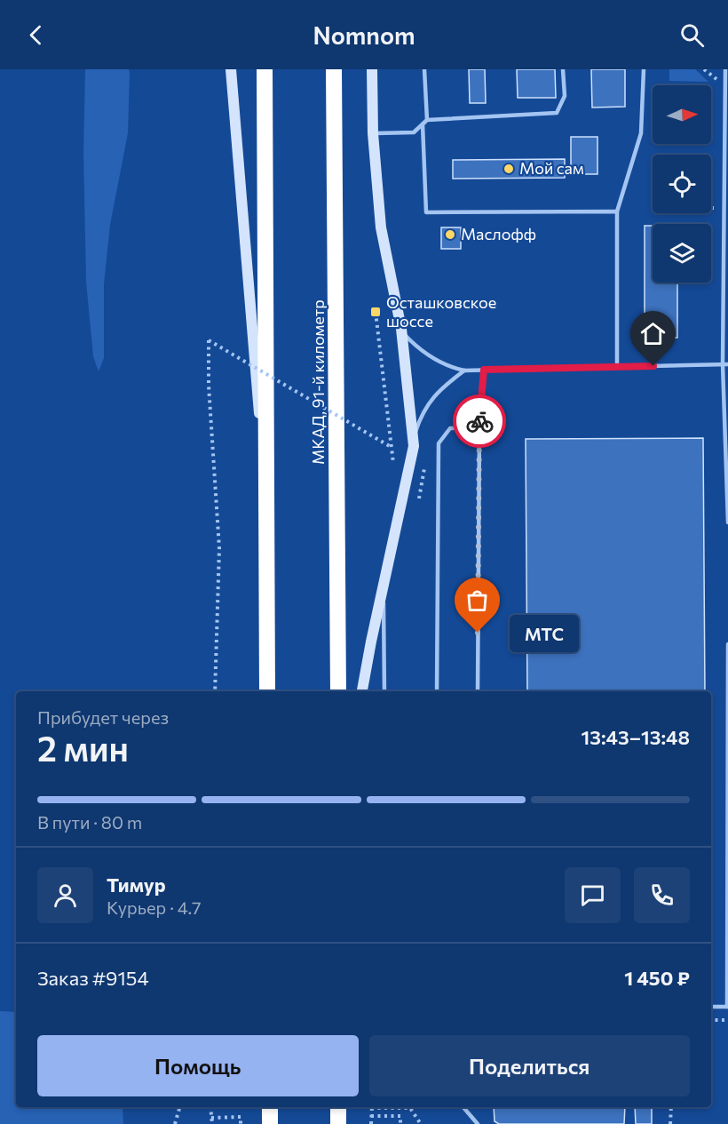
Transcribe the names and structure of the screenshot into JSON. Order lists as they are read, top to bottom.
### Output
{
  "streets": {
    "highway": ["МКАД, 91-й километр"]
  },
  "places": {
    "other": ["Мой сам", "Маслофф", "МТС"],
    "transit": ["Осташковское шоссе"]
  },
  "north": "right",
  "page": {
    "header": "Nomnom",
    "bubble": "МТС",
    "heading": ["2 мин", "Прибудет через", "13:43–13:48"],
    "panel": [
      "Тимур",
      "Курьер · 4.7",
      "Заказ #9154",
      "1 450 ₽"
    ],
    "bar": "В пути · 80 m",
    "buttons": ["Помощь", "Поделиться"]
  }
}
